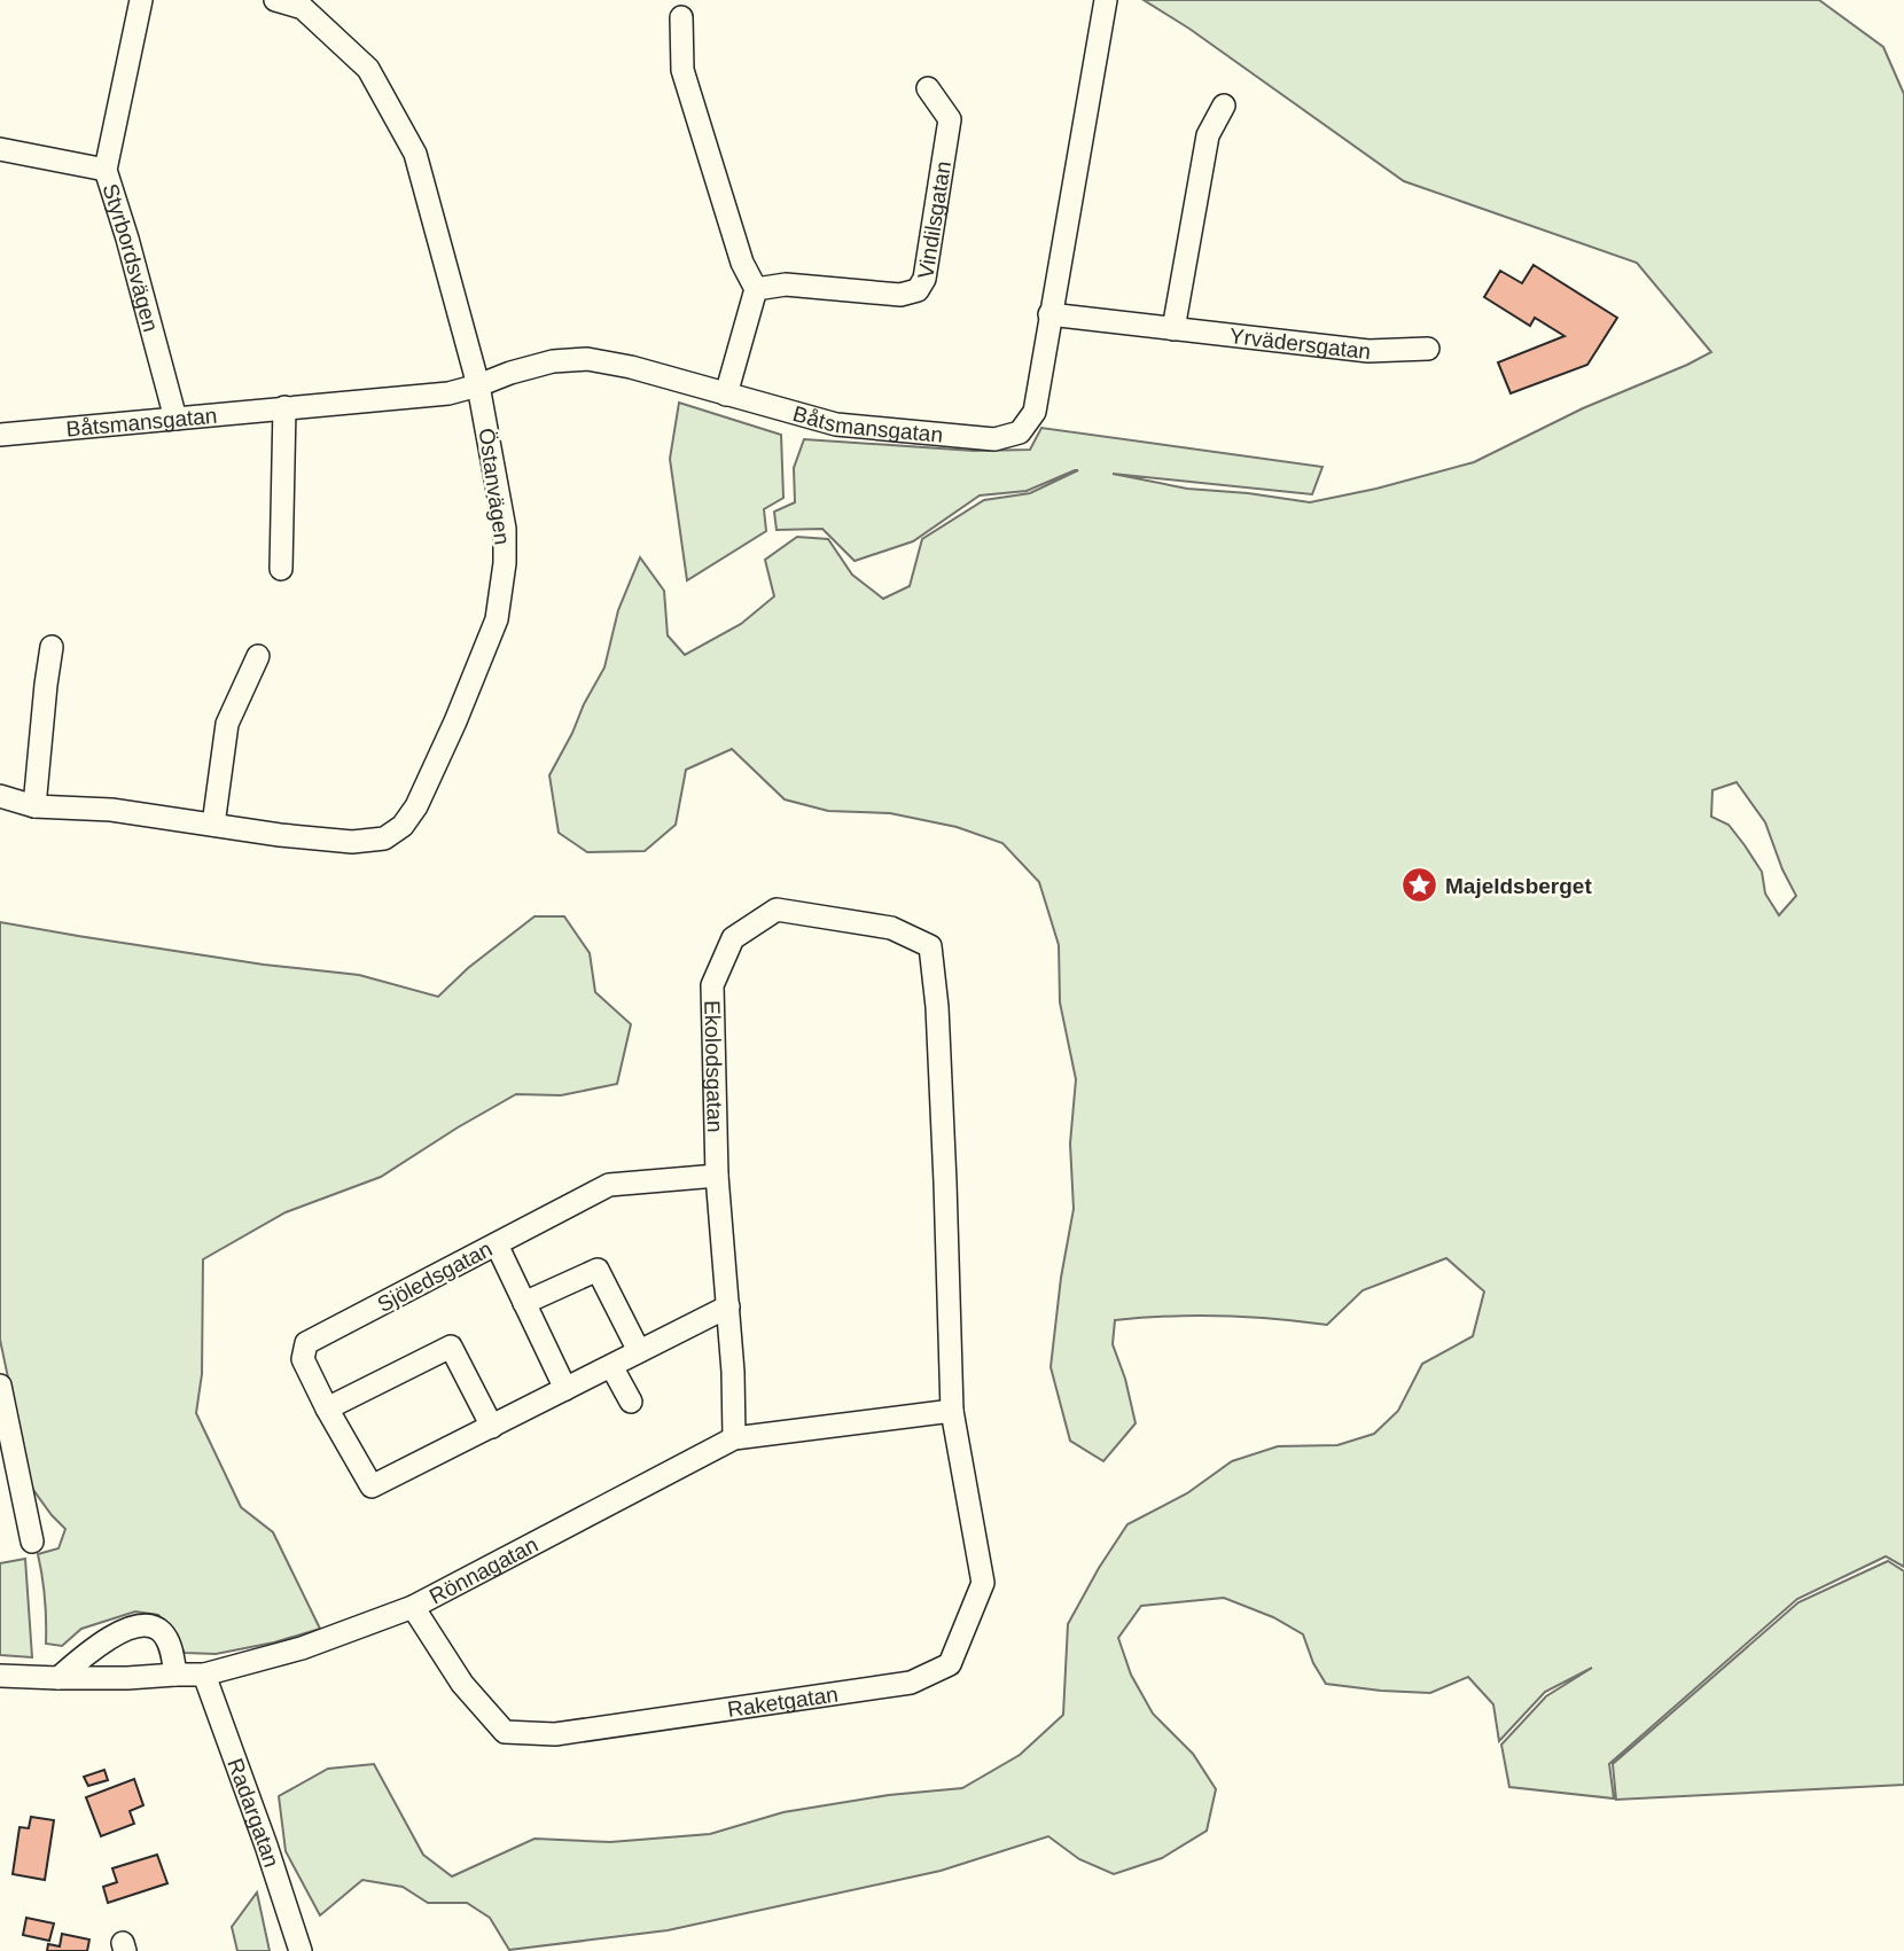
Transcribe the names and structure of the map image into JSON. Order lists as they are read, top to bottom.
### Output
{
  "streets": {
    "street": [
      "Vindilsgatan",
      "Styrbordsvägen",
      "Yrvädersgatan",
      "Båtsmansgatan",
      "Östanvägen",
      "Ekolodsgatan",
      "Sjöledsgatan",
      "Rönnagatan",
      "Raketgatan",
      "Radargatan"
    ]
  },
  "crossings": [
    ["Styrbordsvägen", "Båtsmansgatan"],
    ["Yrvädersgatan", "Båtsmansgatan"],
    ["Båtsmansgatan", "Östanvägen"],
    ["Ekolodsgatan", "Sjöledsgatan"],
    ["Ekolodsgatan", "Rönnagatan"],
    ["Ekolodsgatan", "Raketgatan"],
    ["Rönnagatan", "Raketgatan"],
    ["Rönnagatan", "Radargatan"]
  ],
  "places": {
    "place": ["Majeldsberget"]
  }
}
